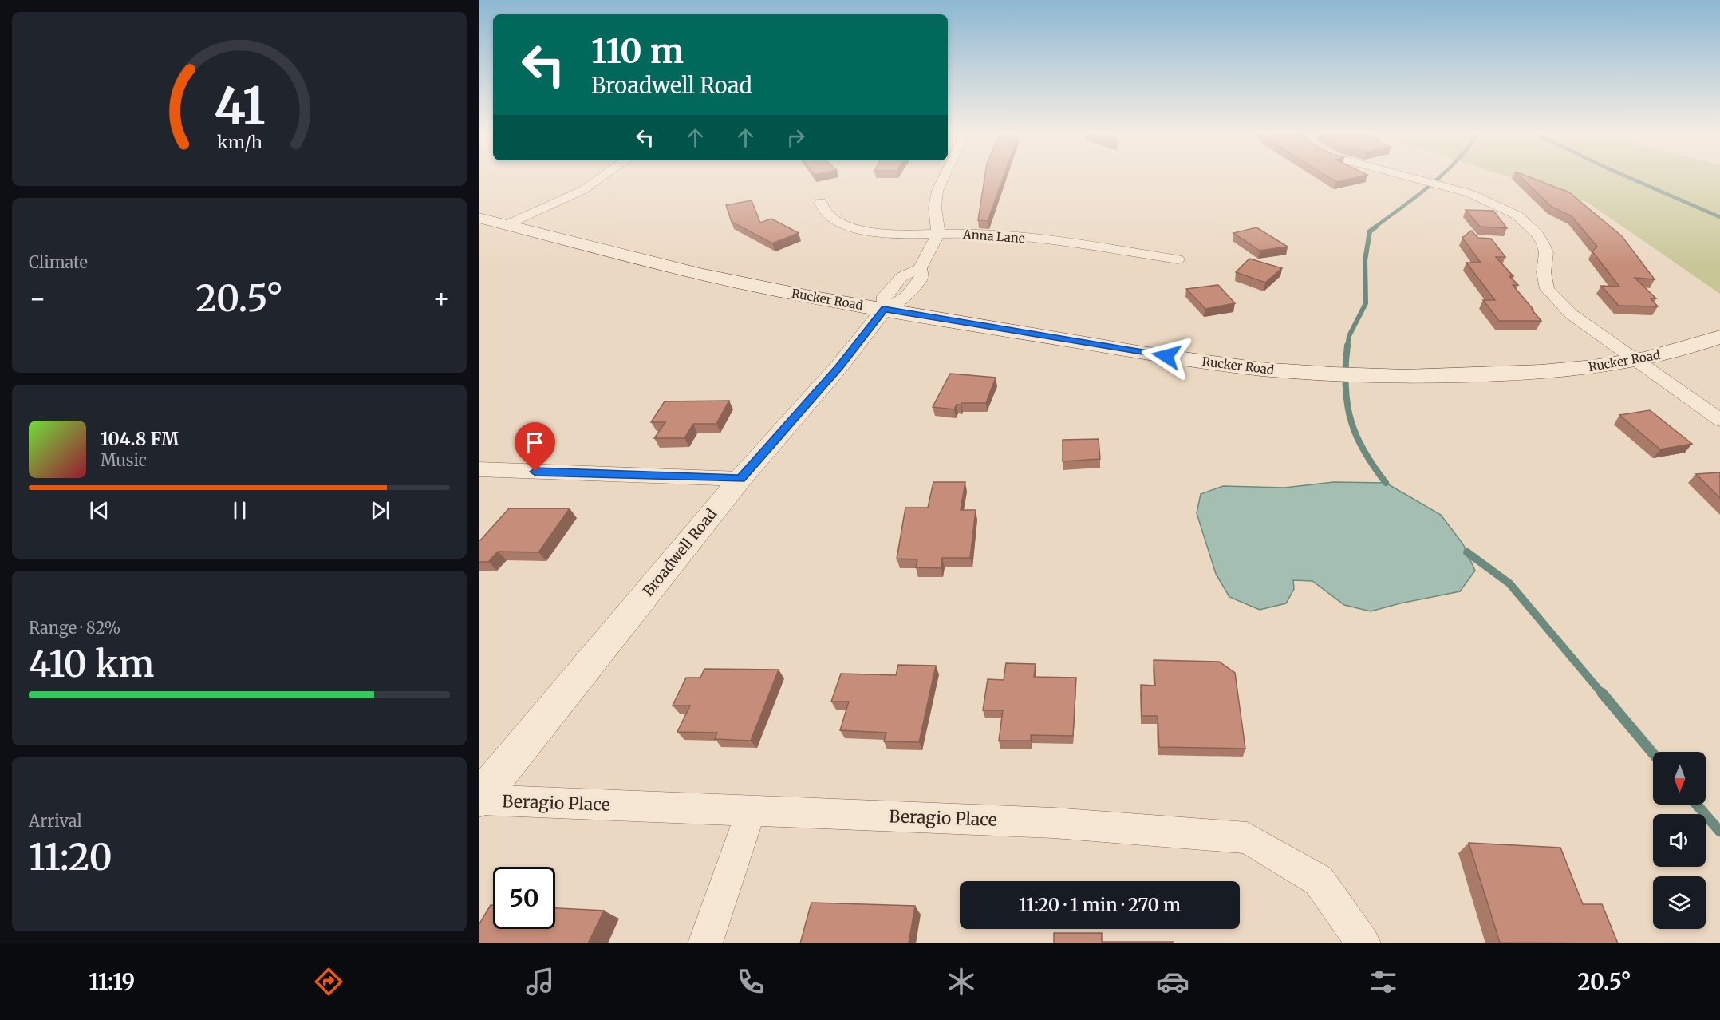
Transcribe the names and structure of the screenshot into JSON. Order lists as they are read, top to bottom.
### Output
{
  "streets": {
    "main road": ["Rucker Road"],
    "street": ["Anna Lane", "Broadwell Road", "Beragio Place"]
  },
  "crossings": [
    ["Rucker Road", "Broadwell Road"],
    ["Broadwell Road", "Beragio Place"]
  ],
  "north": "bottom",
  "page": {
    "turn": ["110 m", "Broadwell Road"],
    "tile": [
      "Climate",
      ["Range · 82%", "410 km"],
      ["Arrival", "11:20"]
    ],
    "heat": ["−", "20.5°", "+"],
    "song": ["104.8 FM", "Music"],
    "limit": "50",
    "trip": "11:20 · 1 min · 270 m",
    "tabs": ["11:19", "20.5°"],
    "gauge": ["41", "km/h"]
  }
}
